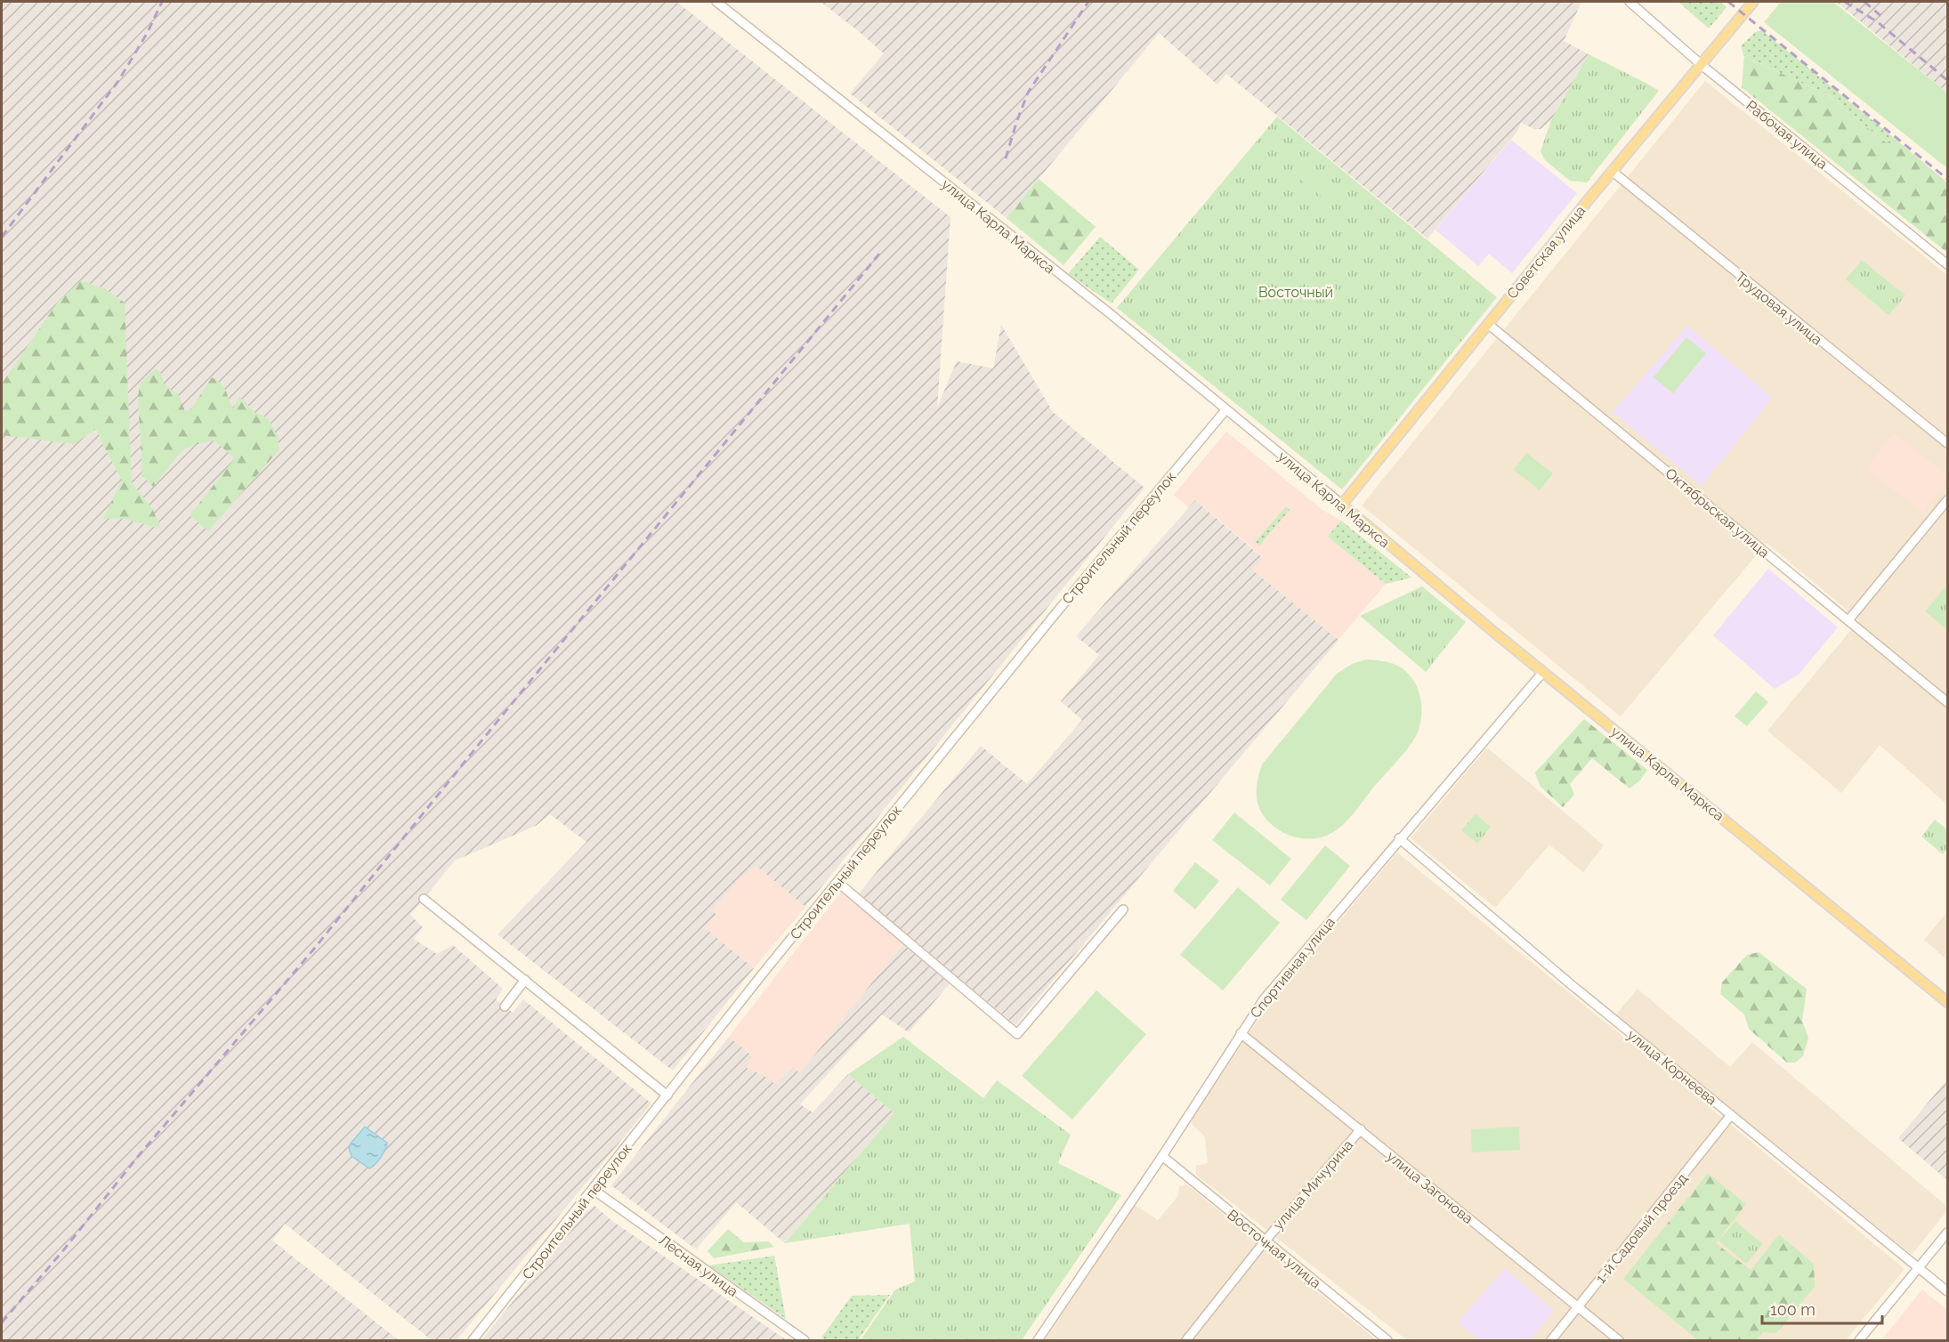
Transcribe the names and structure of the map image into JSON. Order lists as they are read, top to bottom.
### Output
{
  "streets": {
    "main road": ["улица Карла Маркса", "Советская улица"],
    "street": [
      "Рабочая улица",
      "Трудовая улица",
      "Октябрьская улица",
      "Строительный переулок",
      "Спортивная улица",
      "улица Корнеева",
      "улица Мичурина",
      "улица Загонова",
      "1-й Садовый проезд",
      "Восточная улица",
      "Лесная улица"
    ]
  },
  "crossings": [
    ["Рабочая улица", "Советская улица"],
    ["улица Карла Маркса", "Советская улица"],
    ["улица Карла Маркса", "Строительный переулок"],
    ["улица Карла Маркса", "Спортивная улица"],
    ["Советская улица", "Трудовая улица"],
    ["Советская улица", "Октябрьская улица"],
    ["Строительный переулок", "Лесная улица"],
    ["Спортивная улица", "улица Корнеева"],
    ["Спортивная улица", "улица Загонова"],
    ["Спортивная улица", "Восточная улица"],
    ["улица Корнеева", "1-й Садовый проезд"],
    ["улица Мичурина", "улица Загонова"],
    ["улица Мичурина", "Восточная улица"],
    ["улица Загонова", "1-й Садовый проезд"]
  ],
  "parks": ["Восточный"],
  "scale_bar": "100 m"
}
